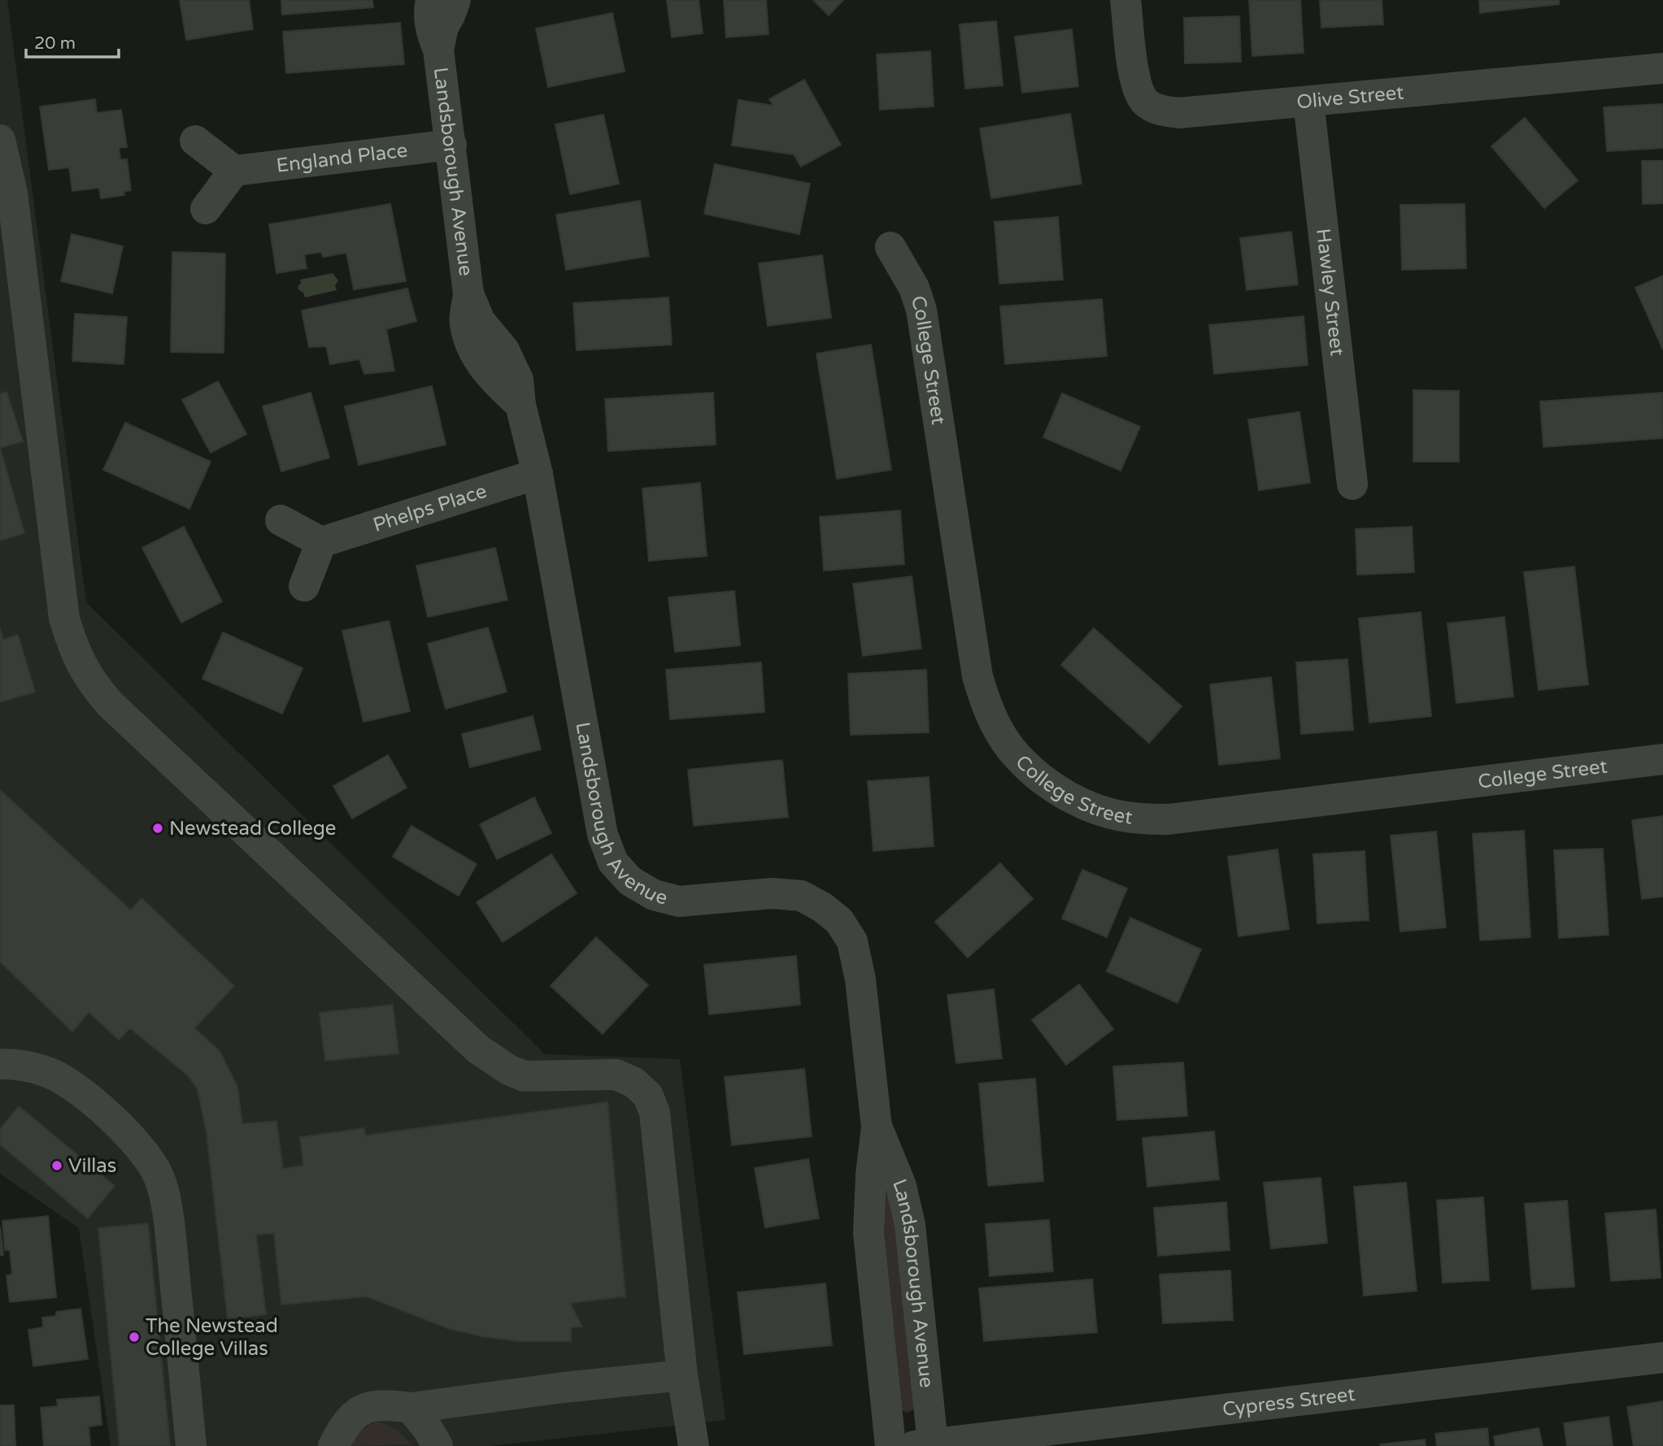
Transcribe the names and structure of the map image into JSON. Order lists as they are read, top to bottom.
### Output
{
  "streets": {
    "street": [
      "Olive Street",
      "England Place",
      "Landsborough Avenue",
      "Hawley Street",
      "College Street",
      "Phelps Place",
      "Cypress Street"
    ]
  },
  "crossings": [
    ["Olive Street", "Hawley Street"],
    ["England Place", "Landsborough Avenue"],
    ["Landsborough Avenue", "Phelps Place"],
    ["Landsborough Avenue", "Cypress Street"]
  ],
  "places": ["Newstead College", "Villas", "The Newstead College Villas"],
  "scale_bar": "20 m"
}
